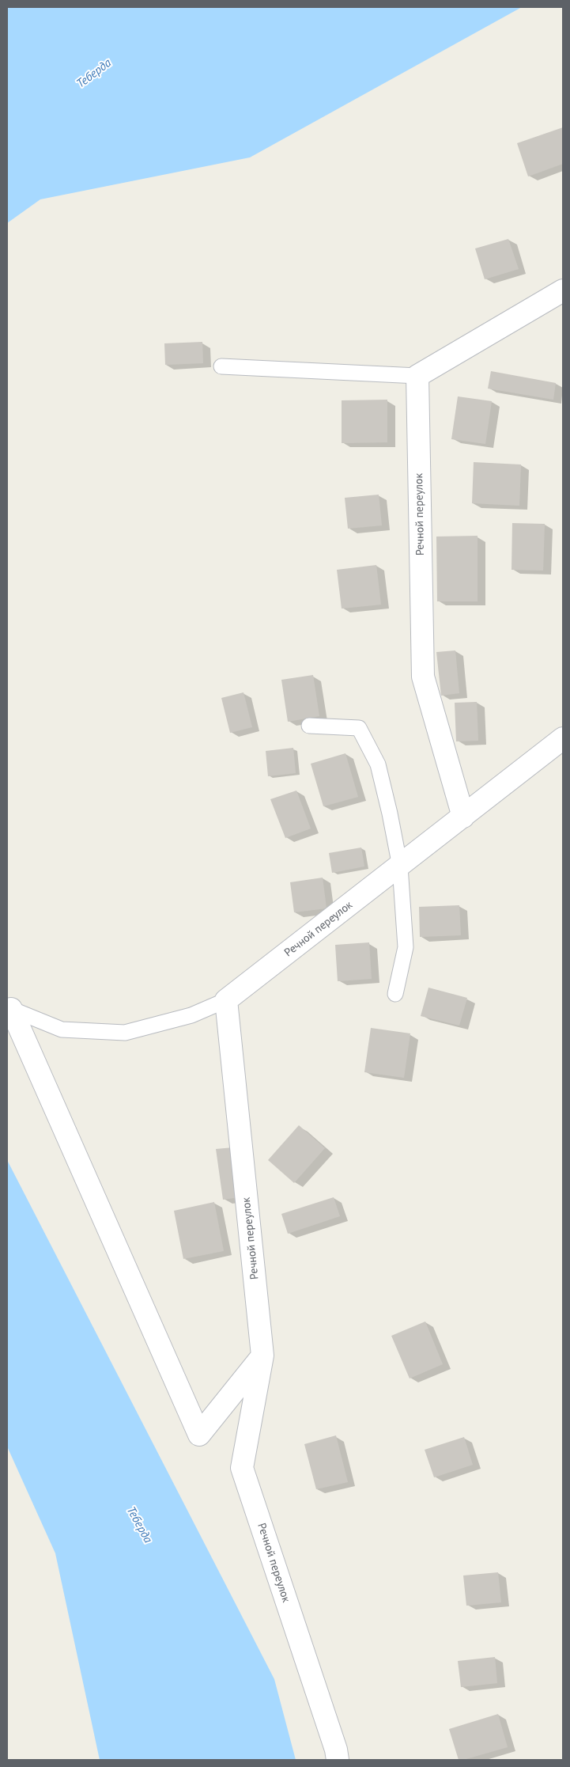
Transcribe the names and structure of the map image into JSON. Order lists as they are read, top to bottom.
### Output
{
  "streets": {
    "street": ["Речной переулок"]
  },
  "water": ["Теберда"]
}
